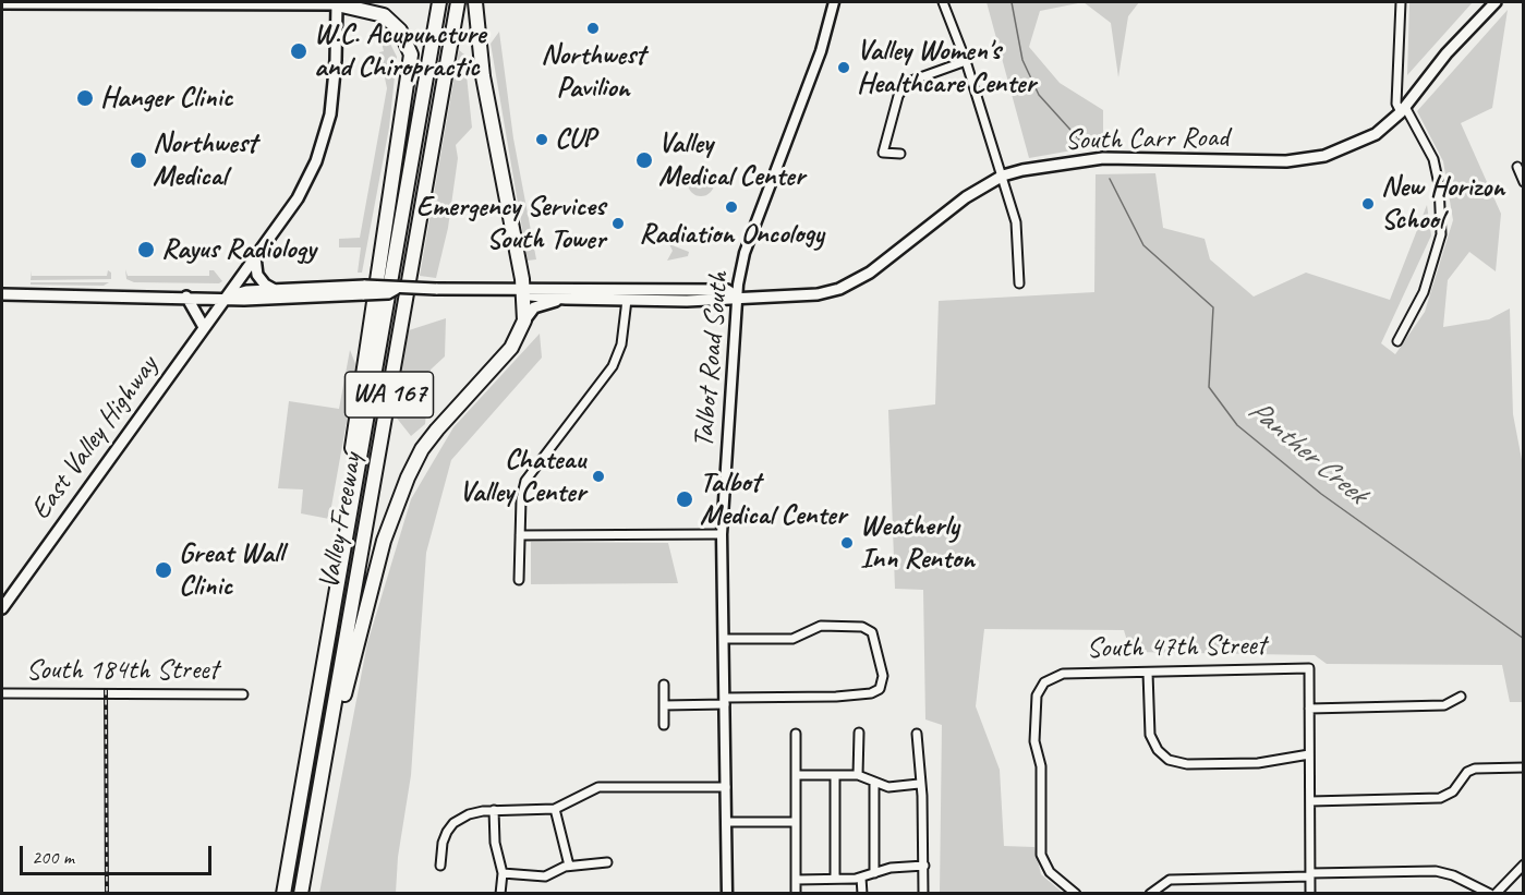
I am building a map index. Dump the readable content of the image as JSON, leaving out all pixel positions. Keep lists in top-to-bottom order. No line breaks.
{"streets":{"highway":["WA 167","Valley Freeway"],"main road":["South Carr Road","East Valley Highway"],"street":["Talbot Road South","South 47th Street","South 184th Street"]},"crossings":[["South Carr Road","Talbot Road South"]],"water":["Panther Creek"],"places":["Northwest Pavilion","W.C. Acupuncture and Chiropractic","Valley Women's Healthcare Center","Hanger Clinic","CUP","Northwest Medical","Valley Medical Center","New Horizon School","Radiation Oncology","Emergency Services South Tower","Rayus Radiology","Chateau Valley Center","Talbot Medical Center","Weatherly Inn Renton","Great Wall Clinic"],"scale_bar":"200 m"}
